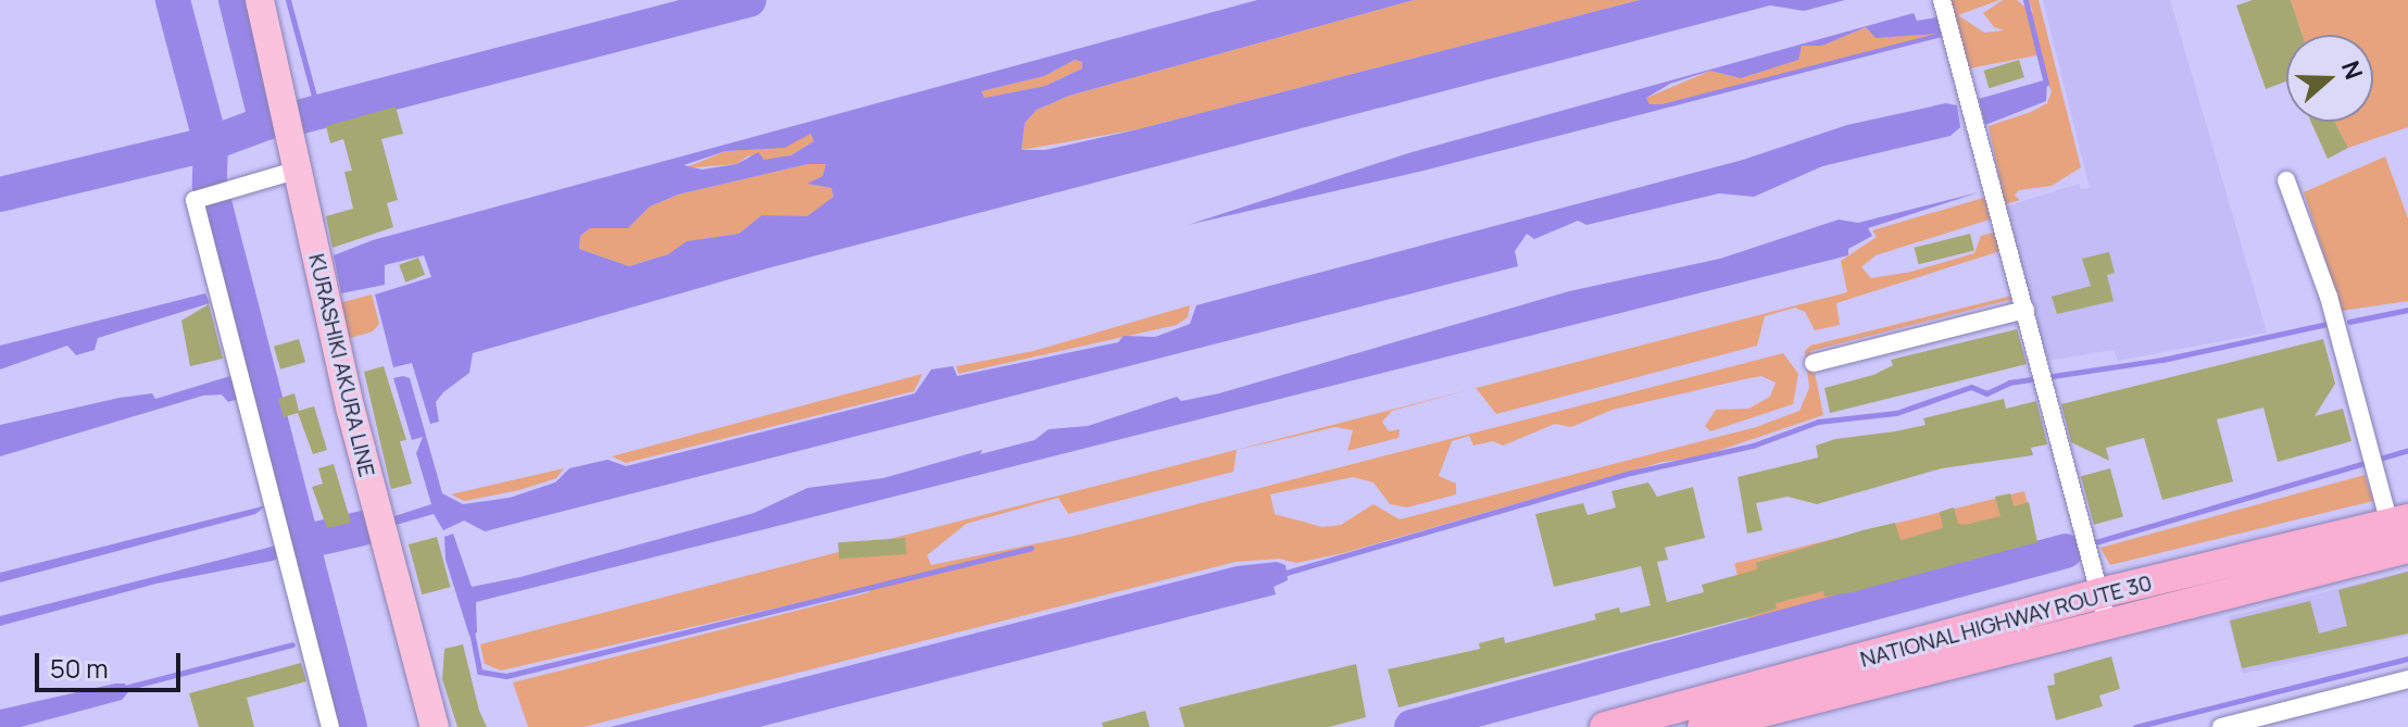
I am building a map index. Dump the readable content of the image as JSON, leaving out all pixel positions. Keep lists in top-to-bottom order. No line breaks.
{"streets":{"highway":["NATIONAL HIGHWAY ROUTE 30"],"main road":["KURASHIKI AKURA LINE"]},"scale_bar":"50 m","north":"right"}
